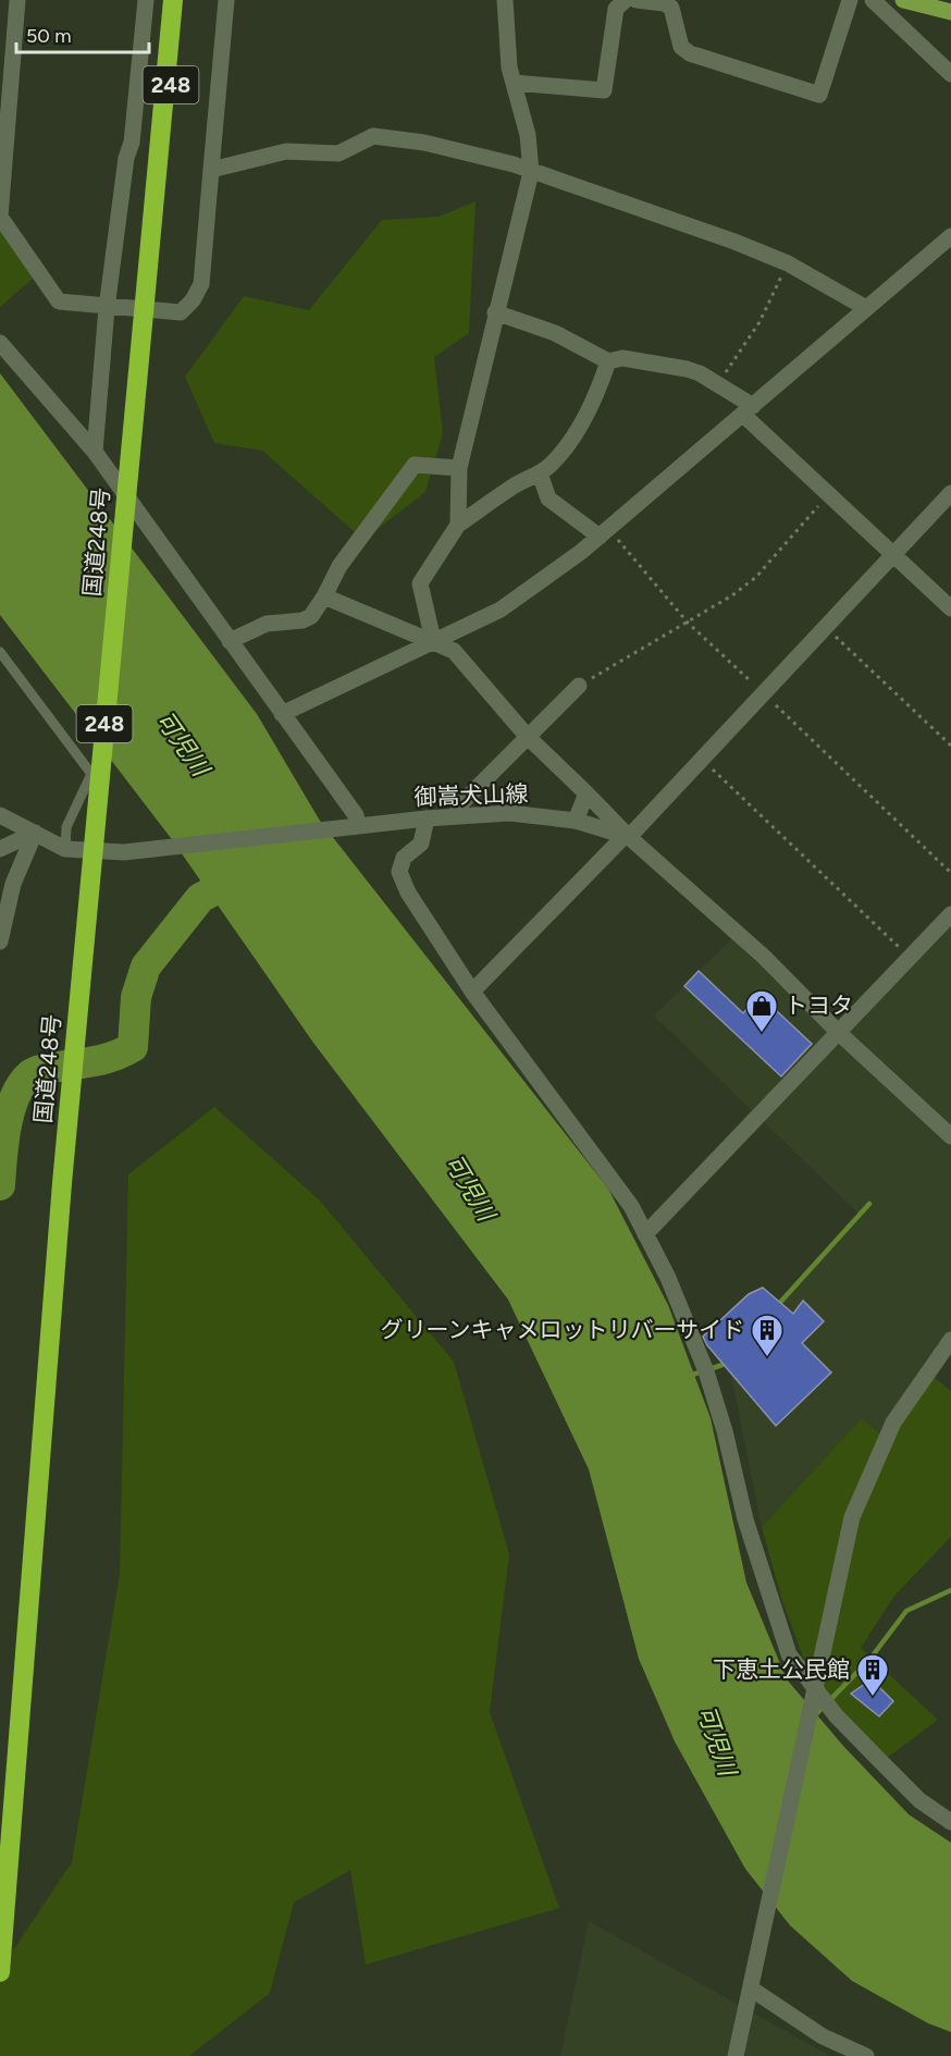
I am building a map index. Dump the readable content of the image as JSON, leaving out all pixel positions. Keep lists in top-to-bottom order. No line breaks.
{"streets":{"highway":["248","国道248号"],"street":["御嵩犬山線"]},"water":["可児川"],"places":{"shop":["トヨタ"],"building":["グリーンキャメロットリバーサイド","下恵土公民館"]},"scale_bar":"50 m"}
